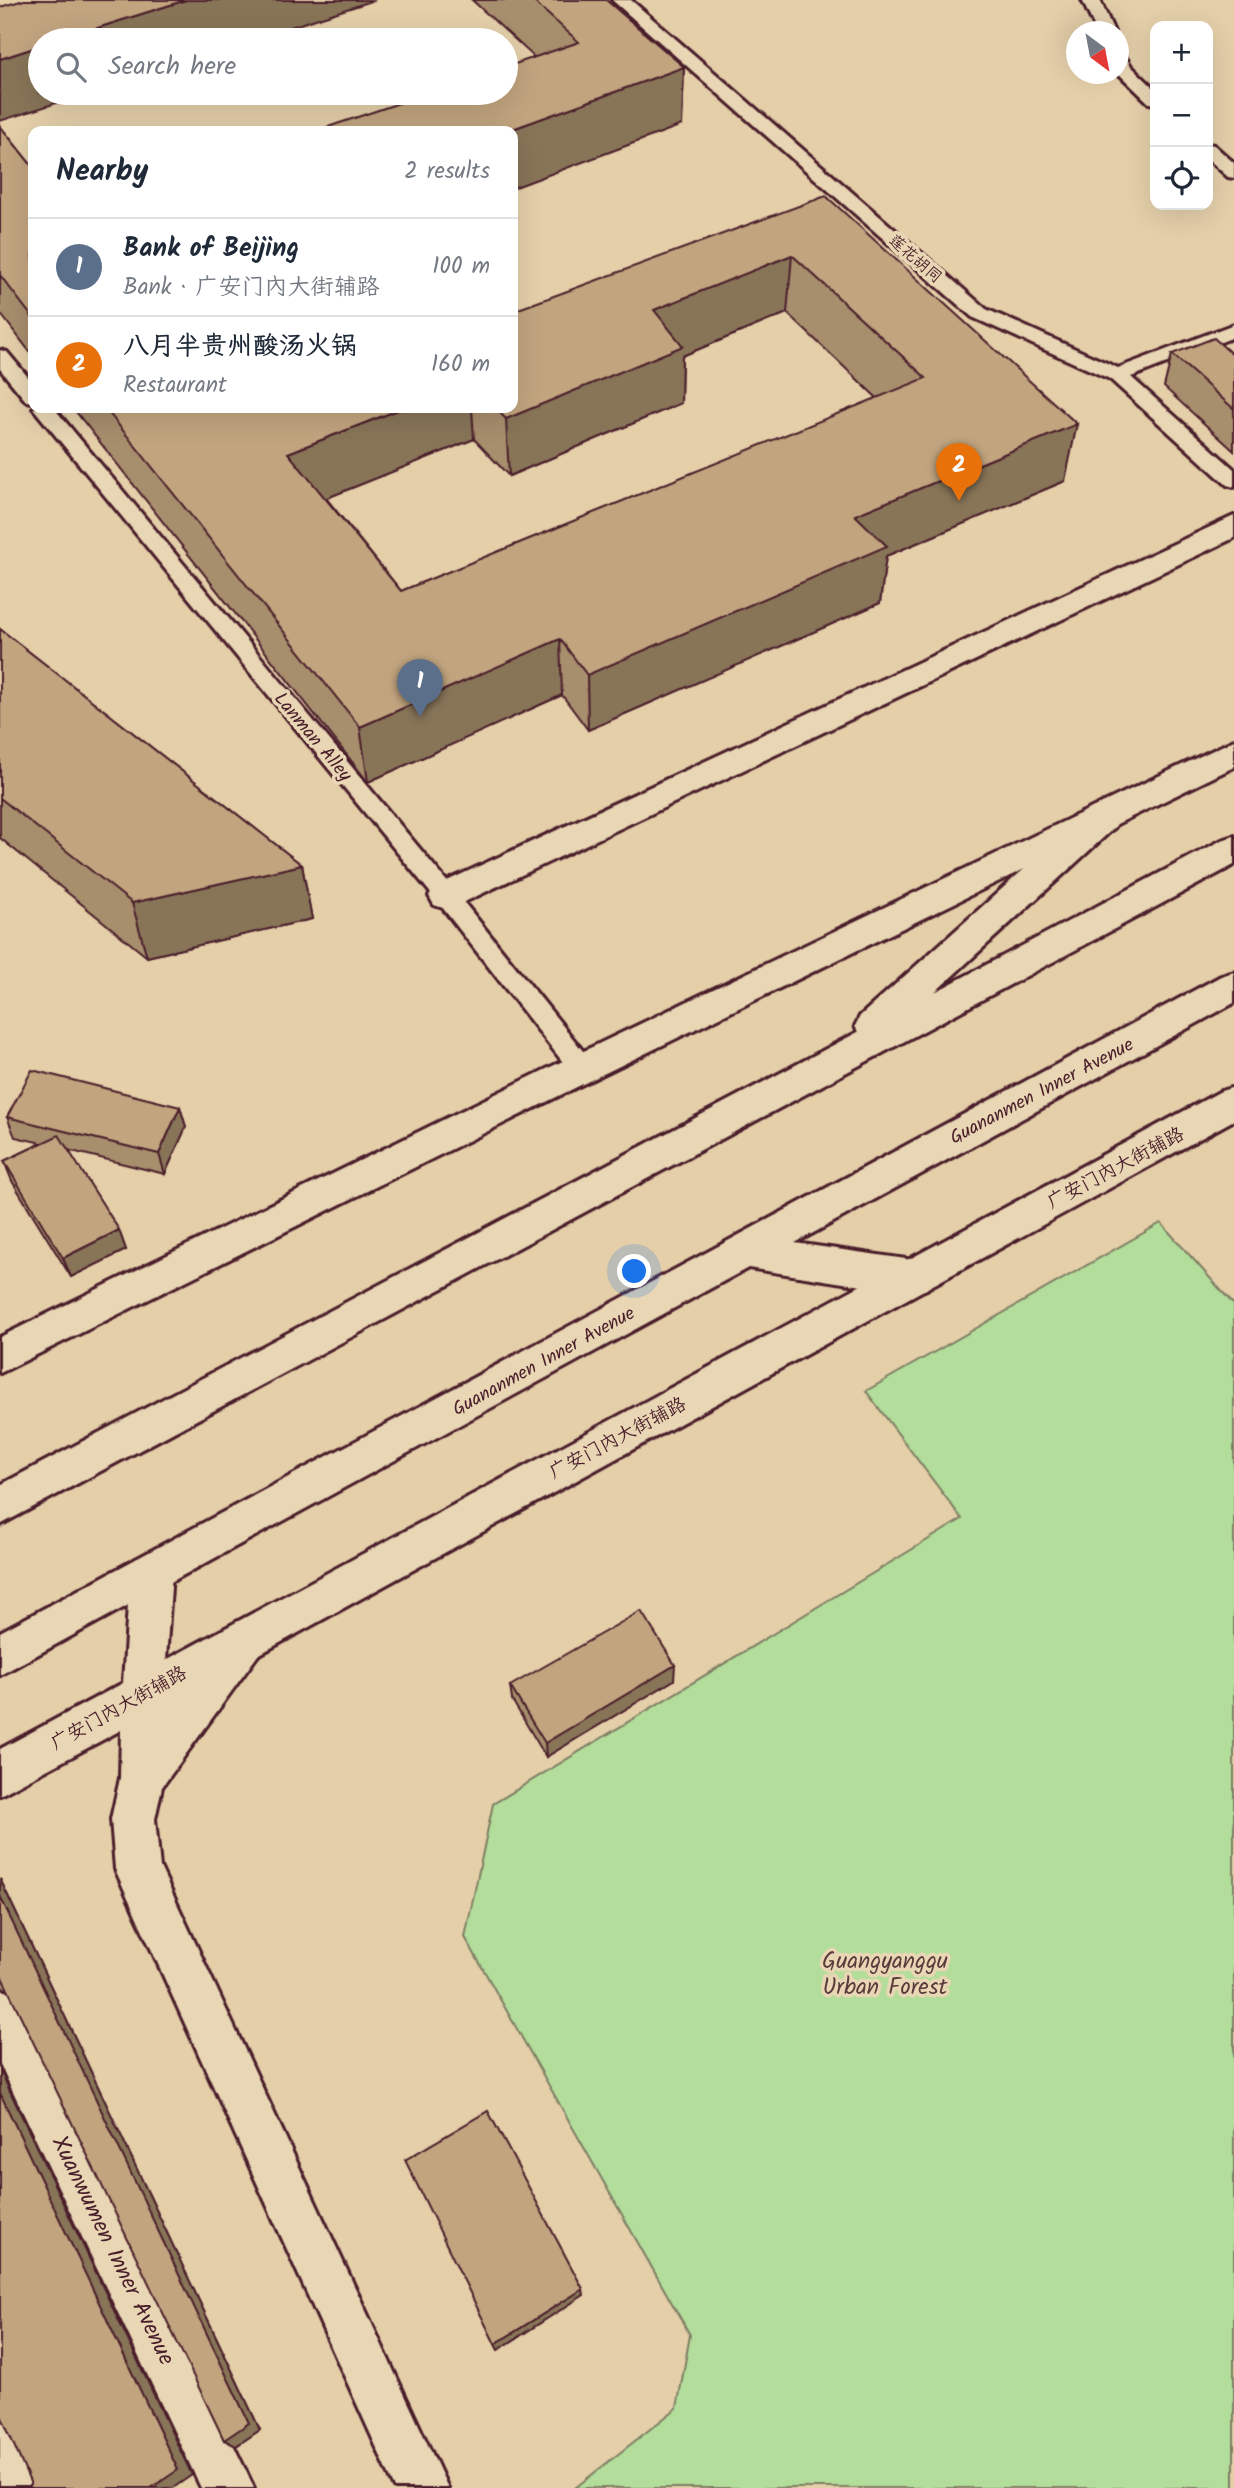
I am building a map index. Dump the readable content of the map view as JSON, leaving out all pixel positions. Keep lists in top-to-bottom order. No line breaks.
{"streets":{"street":["Guananmen Inner Avenue","广安门内大街辅路","Xuanwumen Inner Avenue"],"lane":["莲花胡同","Lanman Alley"]},"parks":["Guangyanggu Urban Forest"],"north":"bottom right","page":{"map_buttons":["+","−"],"search":"Search here","heading":["Nearby","2 results"],"list":[{"mark":"1","name":"Bank of Beijing","note":"Bank · 广安门内大街辅路","value":"100 m"},{"mark":"2","name":"八月半贵州酸汤火锅","note":"Restaurant","value":"160 m"}],"pins":["2","1"]}}
